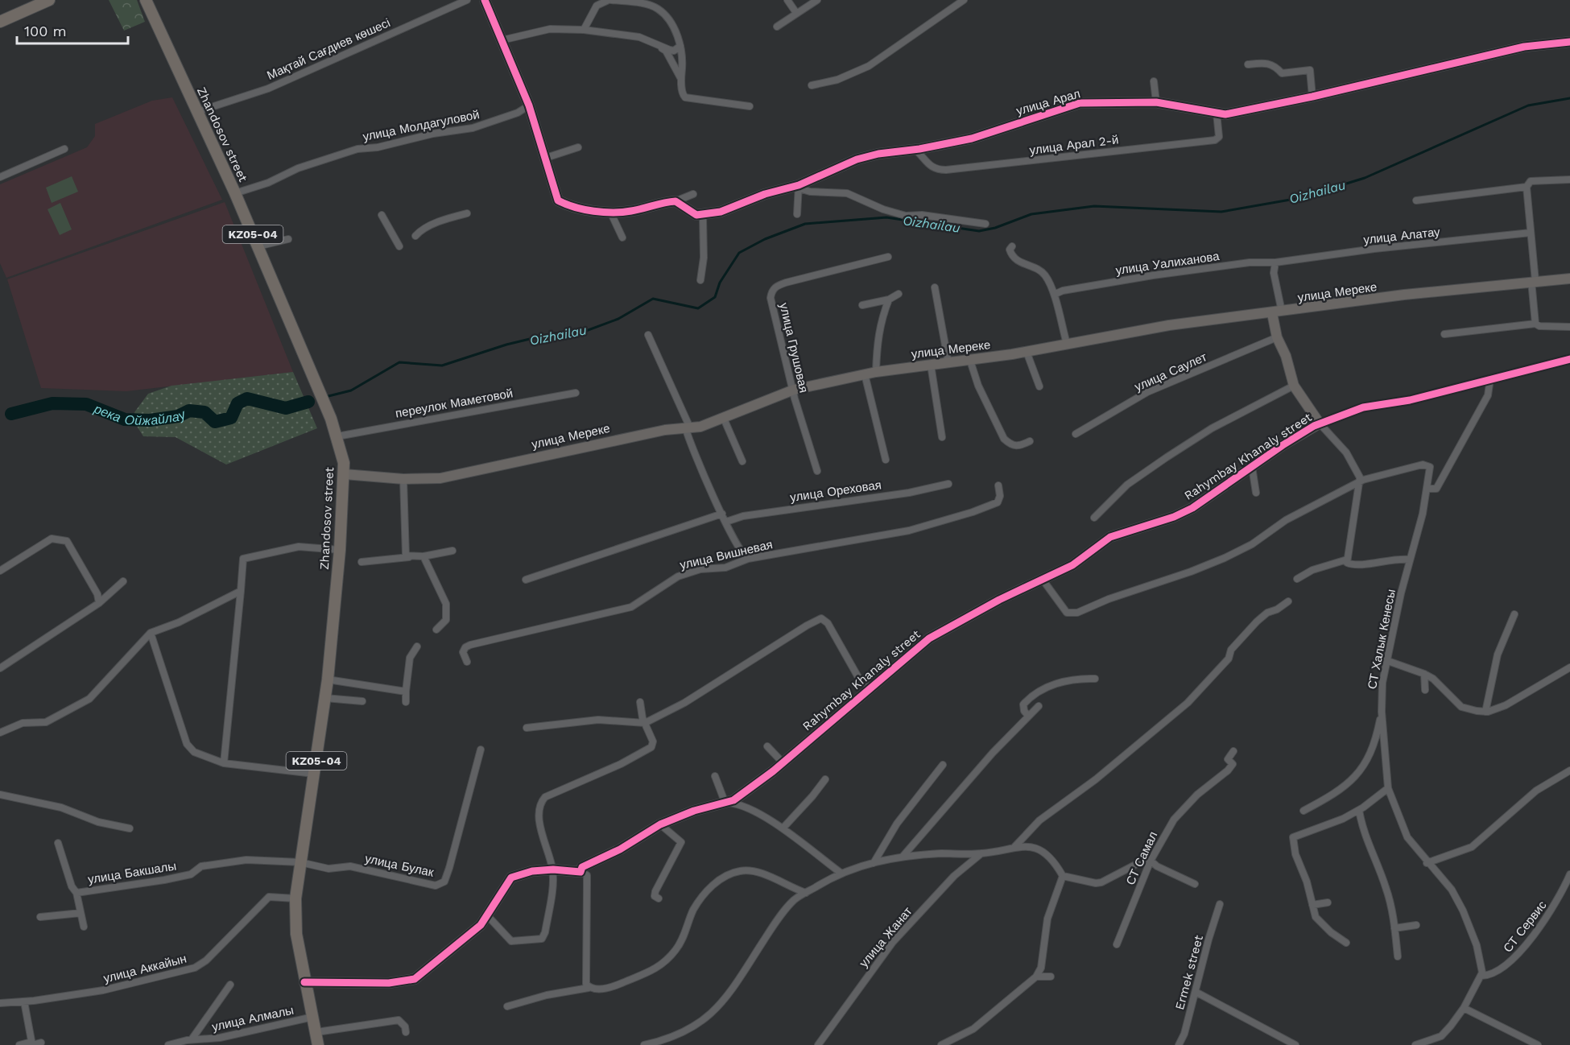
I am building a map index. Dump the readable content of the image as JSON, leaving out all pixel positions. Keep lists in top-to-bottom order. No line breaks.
{"streets":{"main road":["Zhandosov street","KZ05-04"],"street":["Мақтай Сағдиев көшесі","улица Арал","улица Молдагуловой","улица Арал 2-й","улица Алатау","улица Уалиханова","улица Мереке","улица Грушовая","улица Саулет","переулок Маметовой","Rahymbay Khanaly street","улица Ореховая","улица Вишневая","СТ Халык Кенесы","СТ Самал","улица Булак","улица Бакшалы","СТ Сервис","улица Жанат","улица Аккайын","Ermek street","улица Алмалы"]},"crossings":[["Мақтай Сағдиев көшесі","Zhandosov street"],["улица Арал","улица Арал 2-й"],["улица Молдагуловой","Zhandosov street"],["Zhandosov street","улица Мереке"],["Zhandosov street","переулок Маметовой"],["Zhandosov street","улица Булак"],["Zhandosov street","улица Бакшалы"],["Zhandosov street","улица Аккайын"],["Zhandosov street","улица Алмалы"],["улица Алатау","улица Уалиханова"],["улица Мереке","улица Грушовая"],["СТ Халык Кенесы","СТ Сервис"],["улица Булак","улица Бакшалы"]],"water":["Oizhailau","река Ойжайлау"],"scale_bar":"100 m"}
